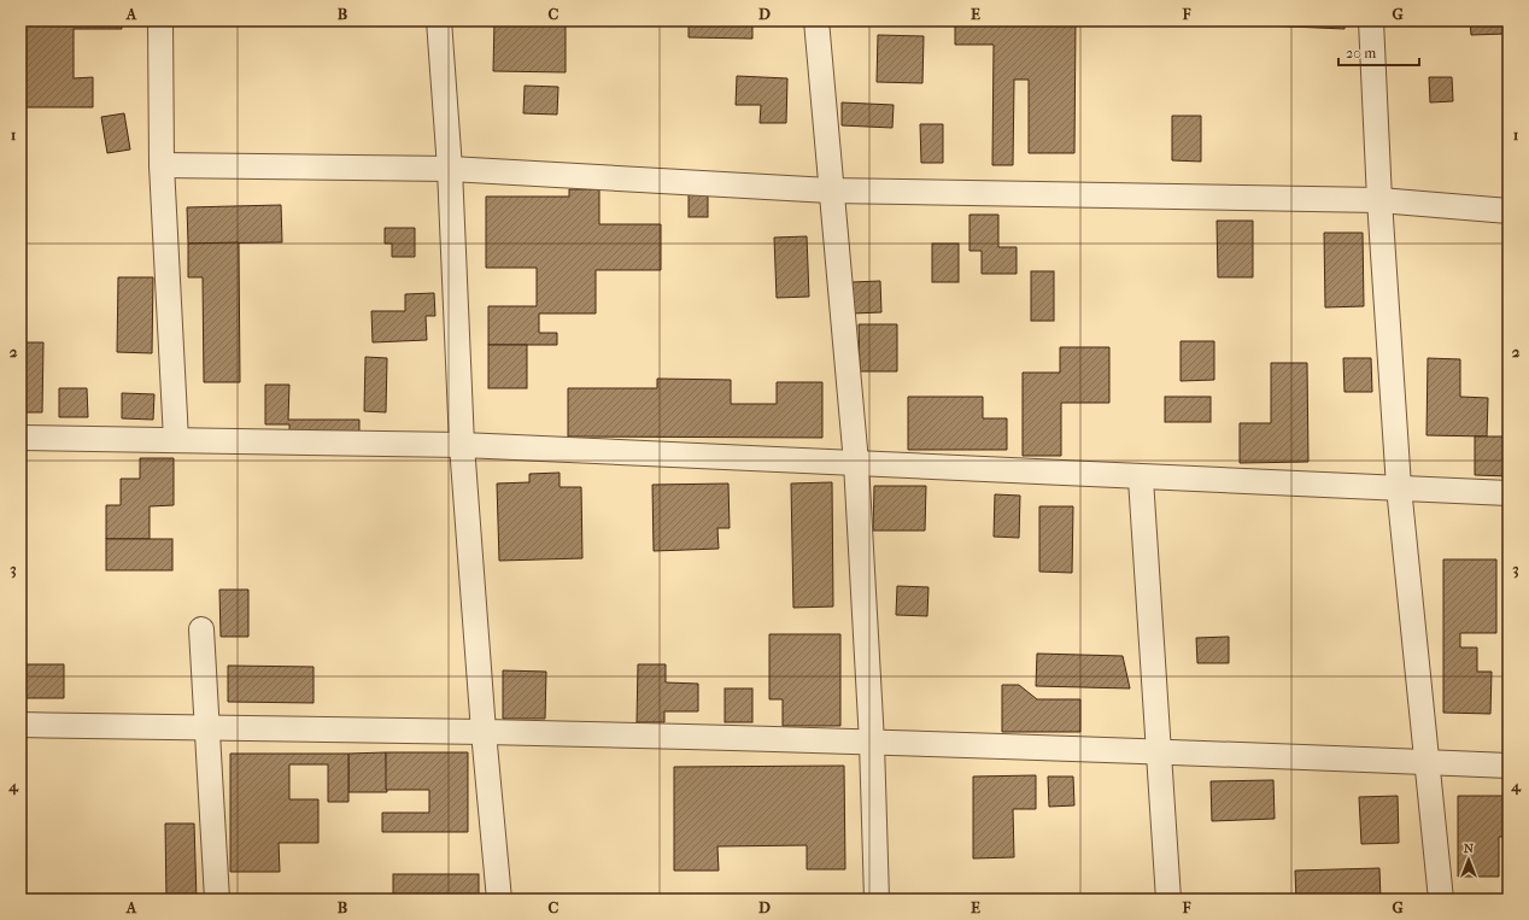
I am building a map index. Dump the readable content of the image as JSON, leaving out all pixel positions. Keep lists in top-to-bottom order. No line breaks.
{"scale_bar":"20 m","north":"top","grid":{"columns":["A","B","C","D","E","F","G"],"rows":["1","2","3","4"]}}
